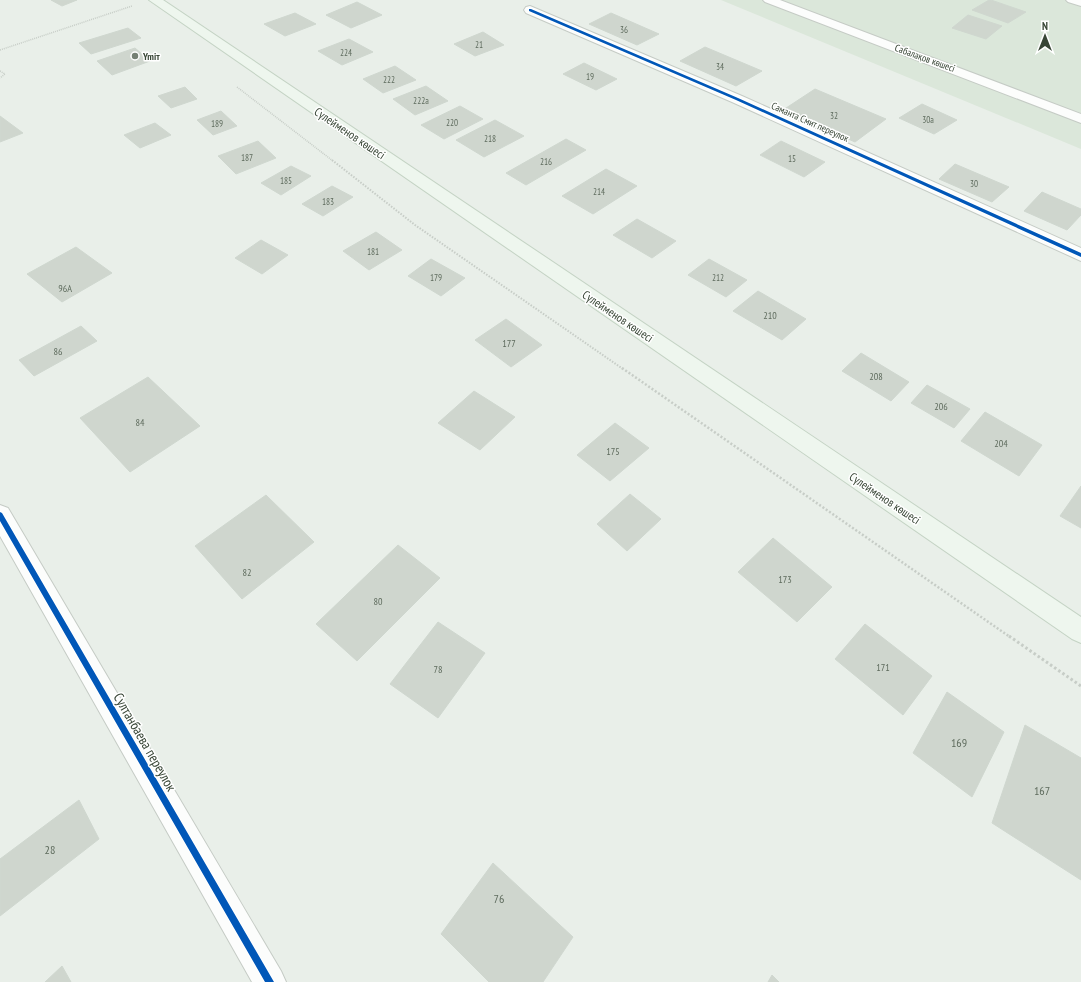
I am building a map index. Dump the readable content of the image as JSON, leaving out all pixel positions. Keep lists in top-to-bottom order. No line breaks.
{"streets":{"main road":["Сүлейменов көшесі"],"street":["Сабалақов көшесі","Саманта Смит переулок","Султанбаева переулок"]},"places":["Ymiт"],"house_numbers":["36","21","224","34","19","222","222а","32","30а","220","189","218","187","15","216","185","30","214","183","181","179","212","96А","210","177","86","208","206","84","204","175","82","173","80","171","78","169","167","28","76"],"north":"top"}
